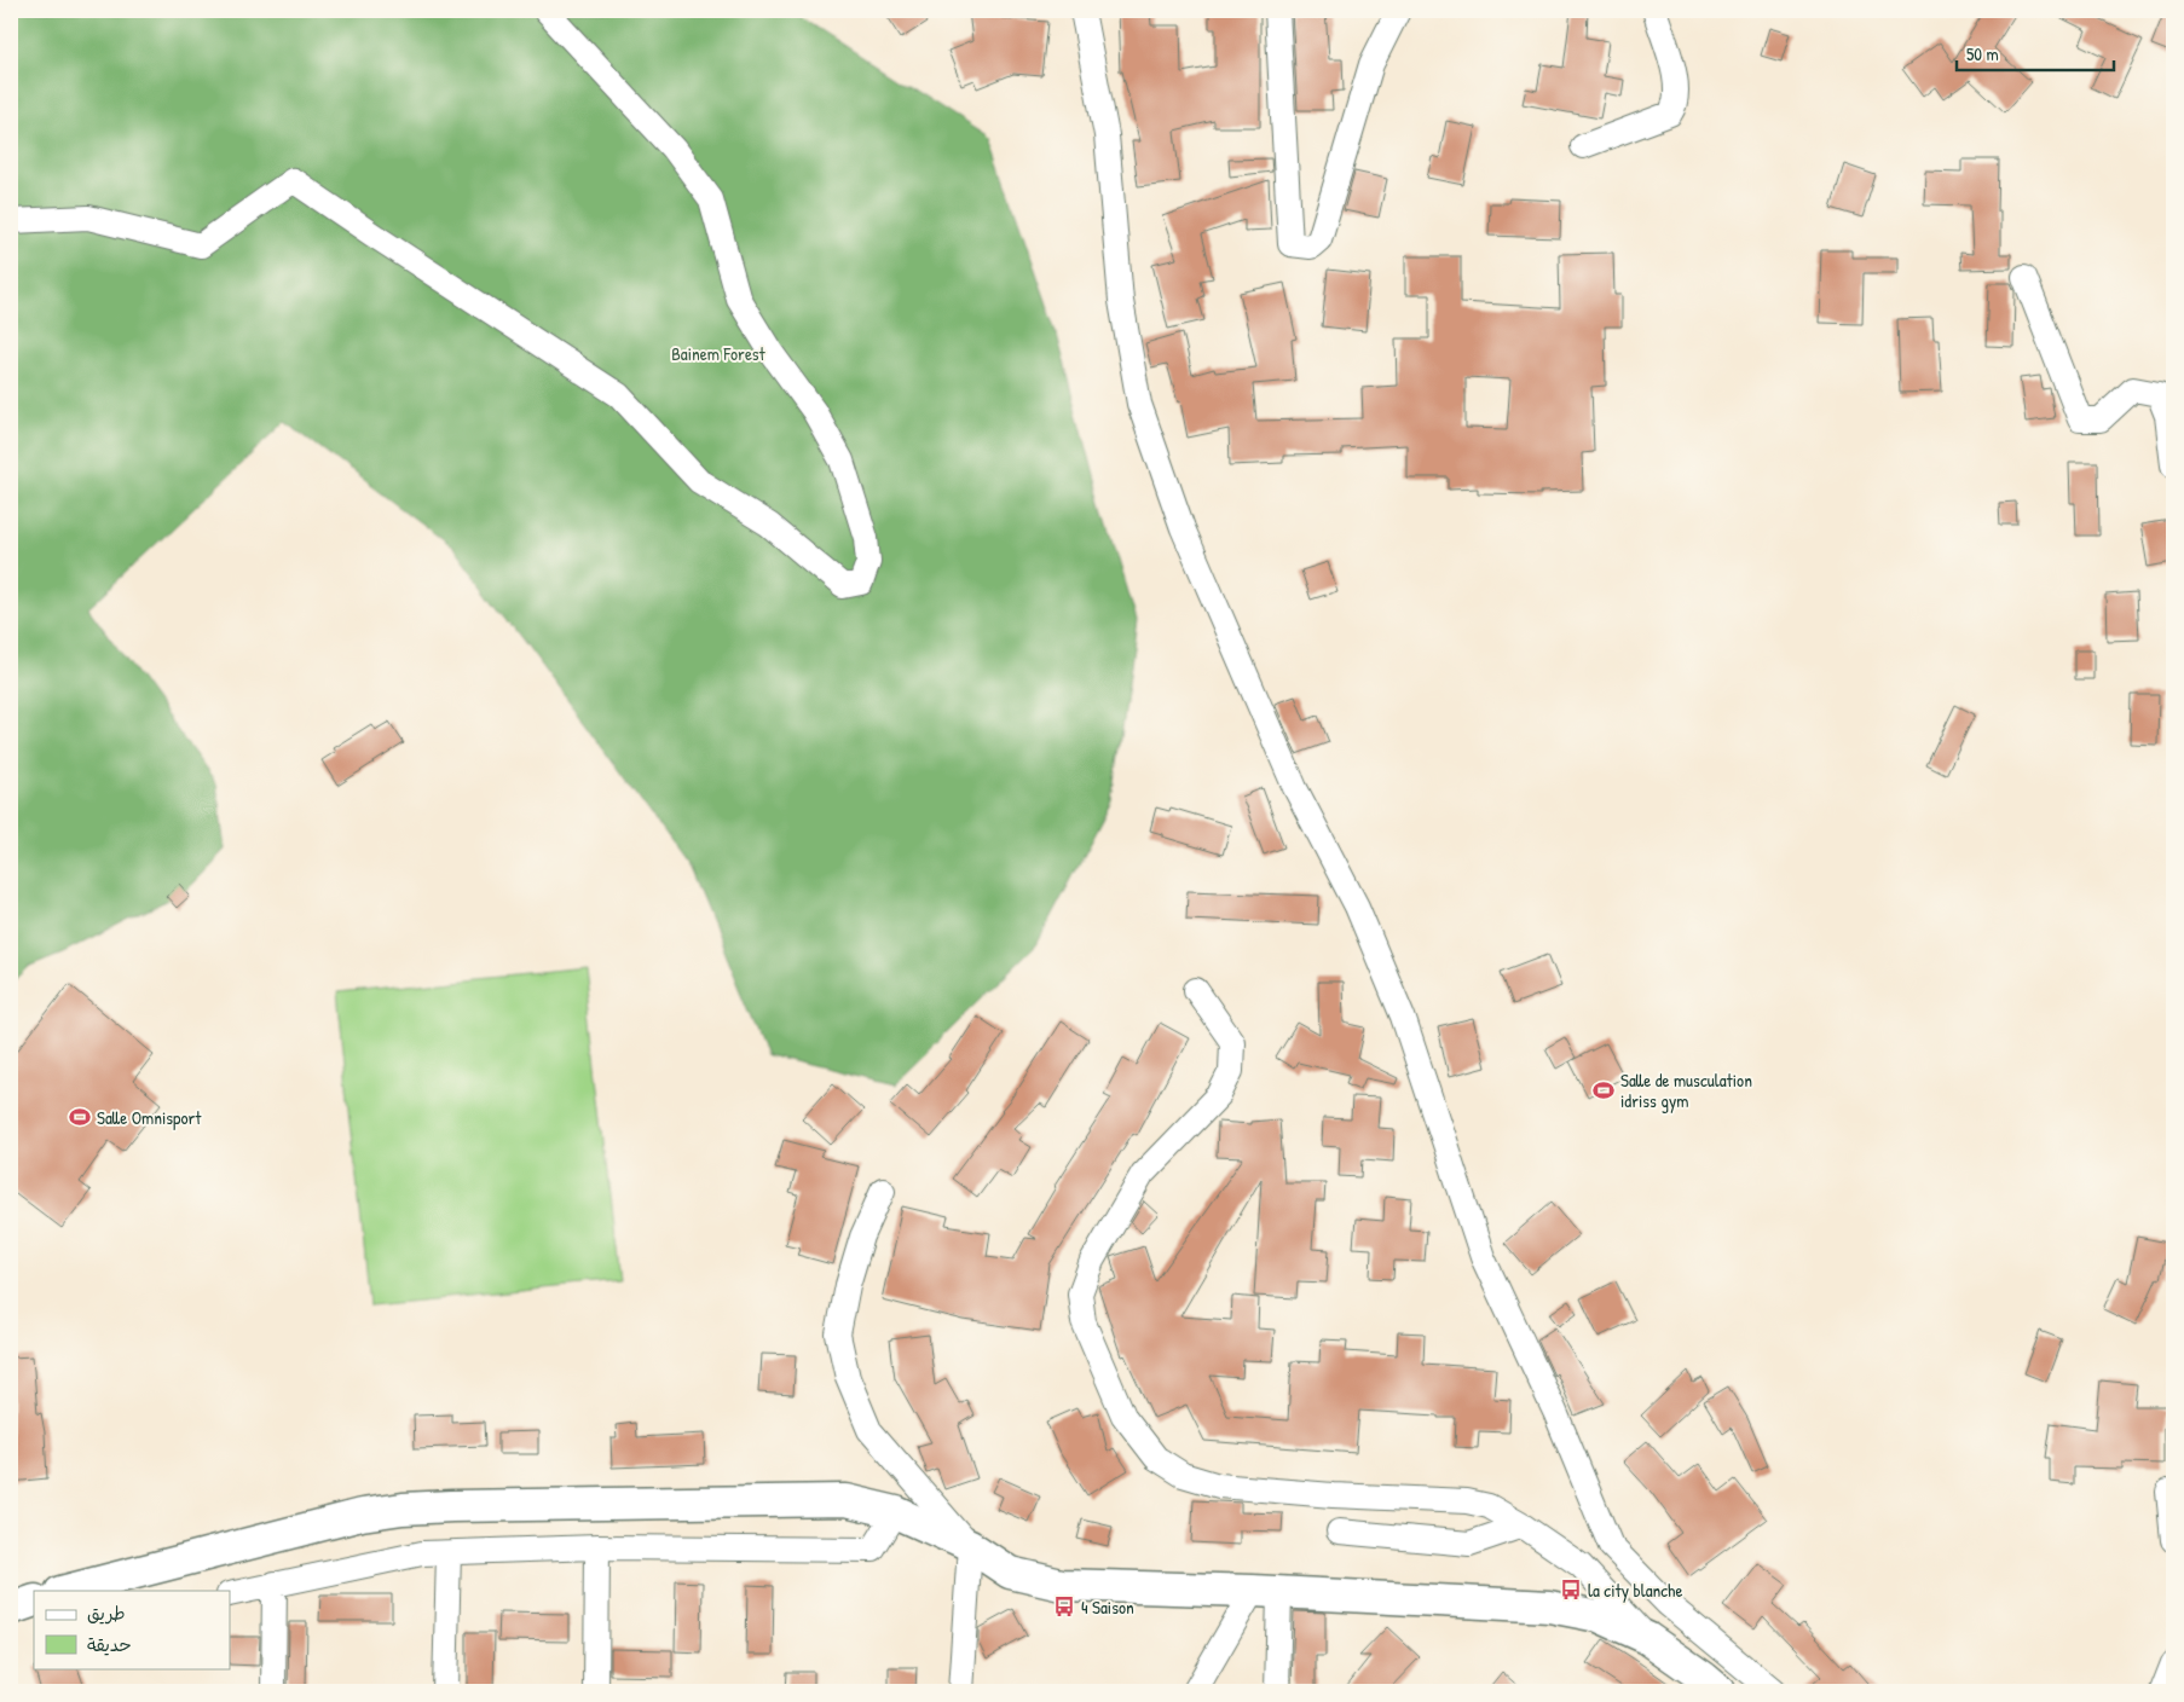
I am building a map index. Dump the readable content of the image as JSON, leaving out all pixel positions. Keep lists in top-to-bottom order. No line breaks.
{"parks":["Bainem Forest"],"places":{"sports":["Salle de musculation idriss gym","Salle Omnisport"],"bus stop":["la city blanche","4 Saison"]},"legend":["طريق","حديقة"],"scale_bar":"50 m"}
